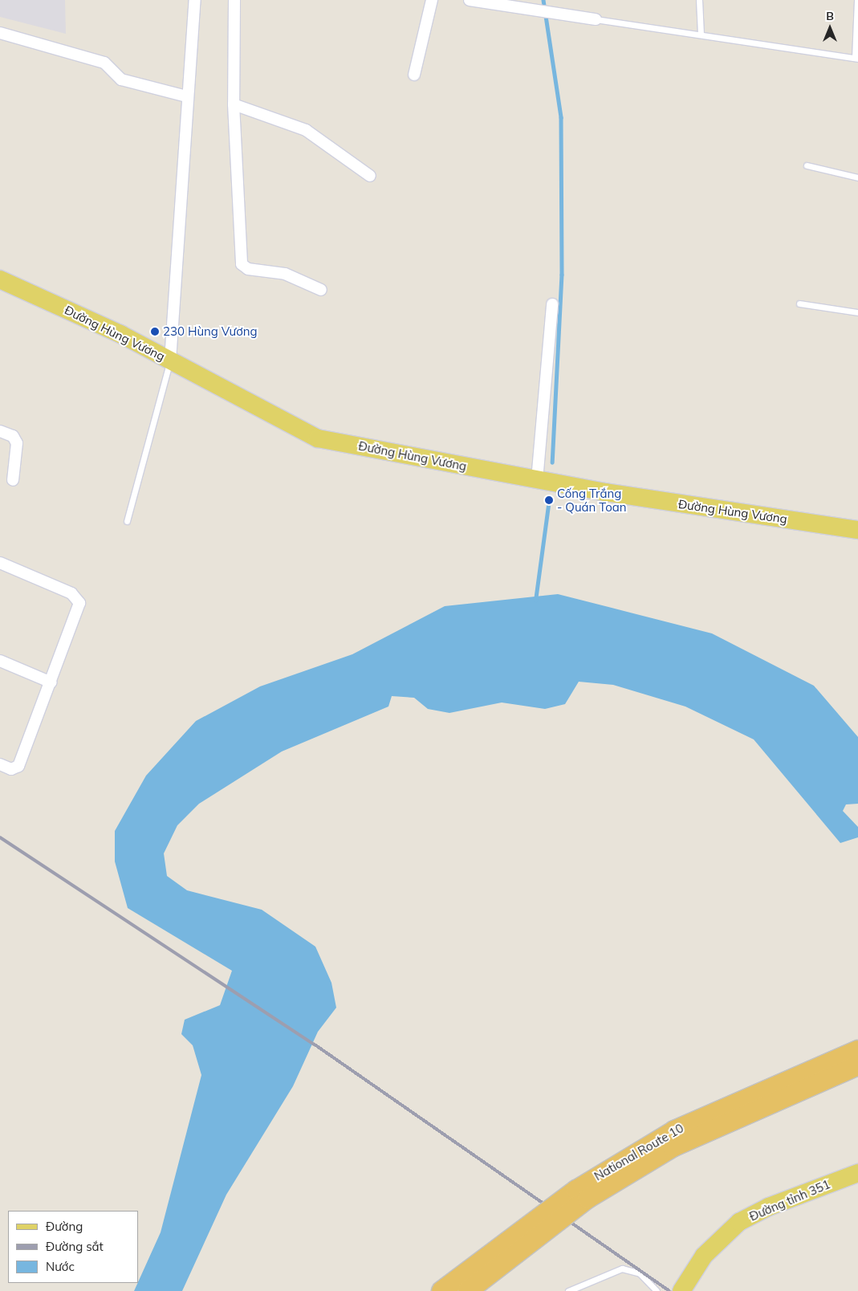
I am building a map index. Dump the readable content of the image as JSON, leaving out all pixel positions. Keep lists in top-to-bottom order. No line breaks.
{"streets":{"highway":["National Route 10"],"main road":["Đường Hùng Vương","Đường tỉnh 351"]},"places":["230 Hùng Vương","Cống Trắng - Quán Toan"],"legend":["Đường","Đường sắt","Nước"],"north":"top"}
